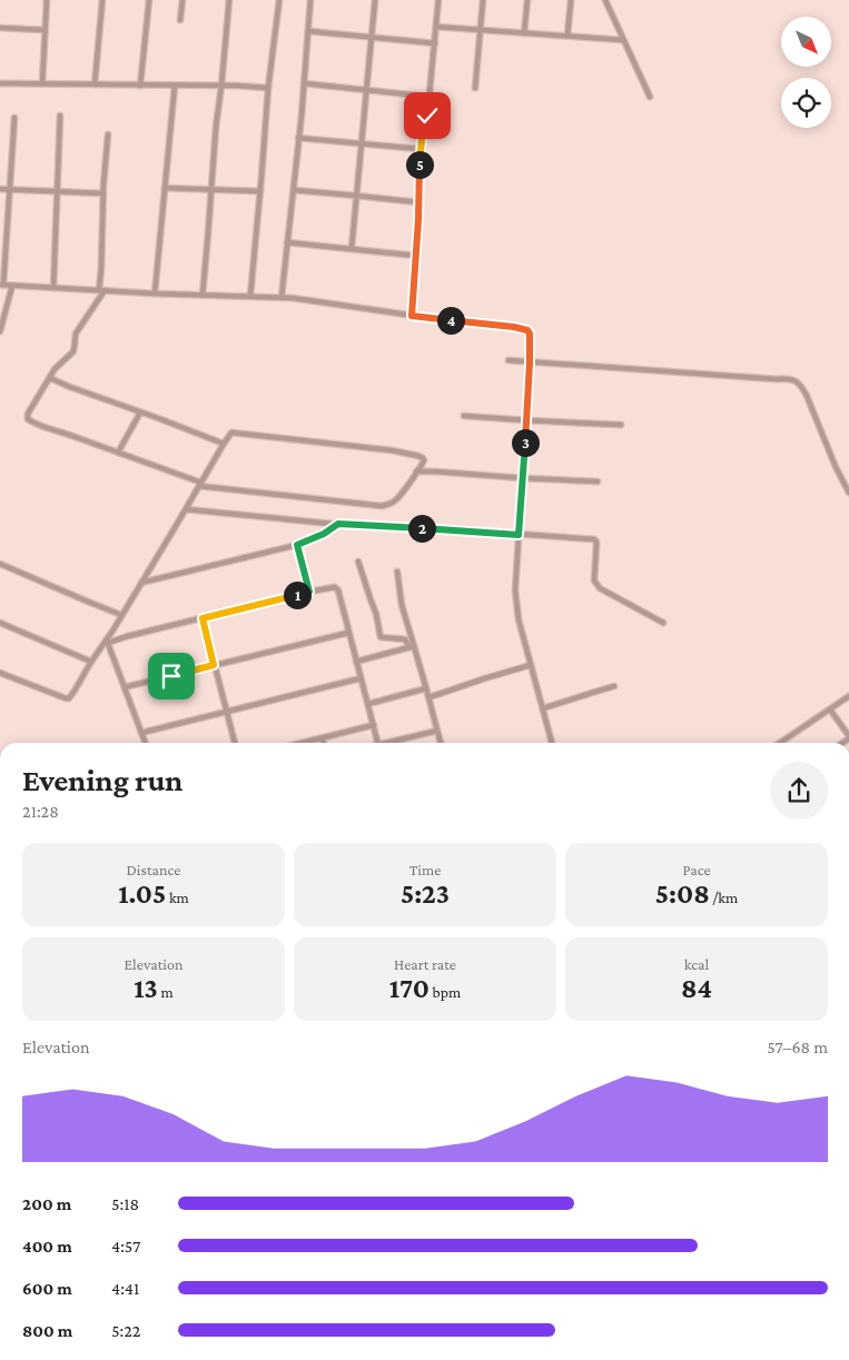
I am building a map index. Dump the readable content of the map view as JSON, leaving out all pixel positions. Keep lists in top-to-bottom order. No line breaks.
{"north":"bottom right","page":{"pins":["5","4","3","2","1"],"heading":["Evening run","21:28"],"stats":[["Distance","1.05 km"],["Time","5:23"],["Pace","5:08 /km"],["Elevation","13 m"],["Heart rate","170 bpm"],["kcal","84"]],"chart":["Elevation","57–68 m"],"list":[{"name":"200 m","note":"5:18"},{"name":"400 m","note":"4:57"},{"name":"600 m","note":"4:41"},{"name":"800 m","note":"5:22"}]}}
